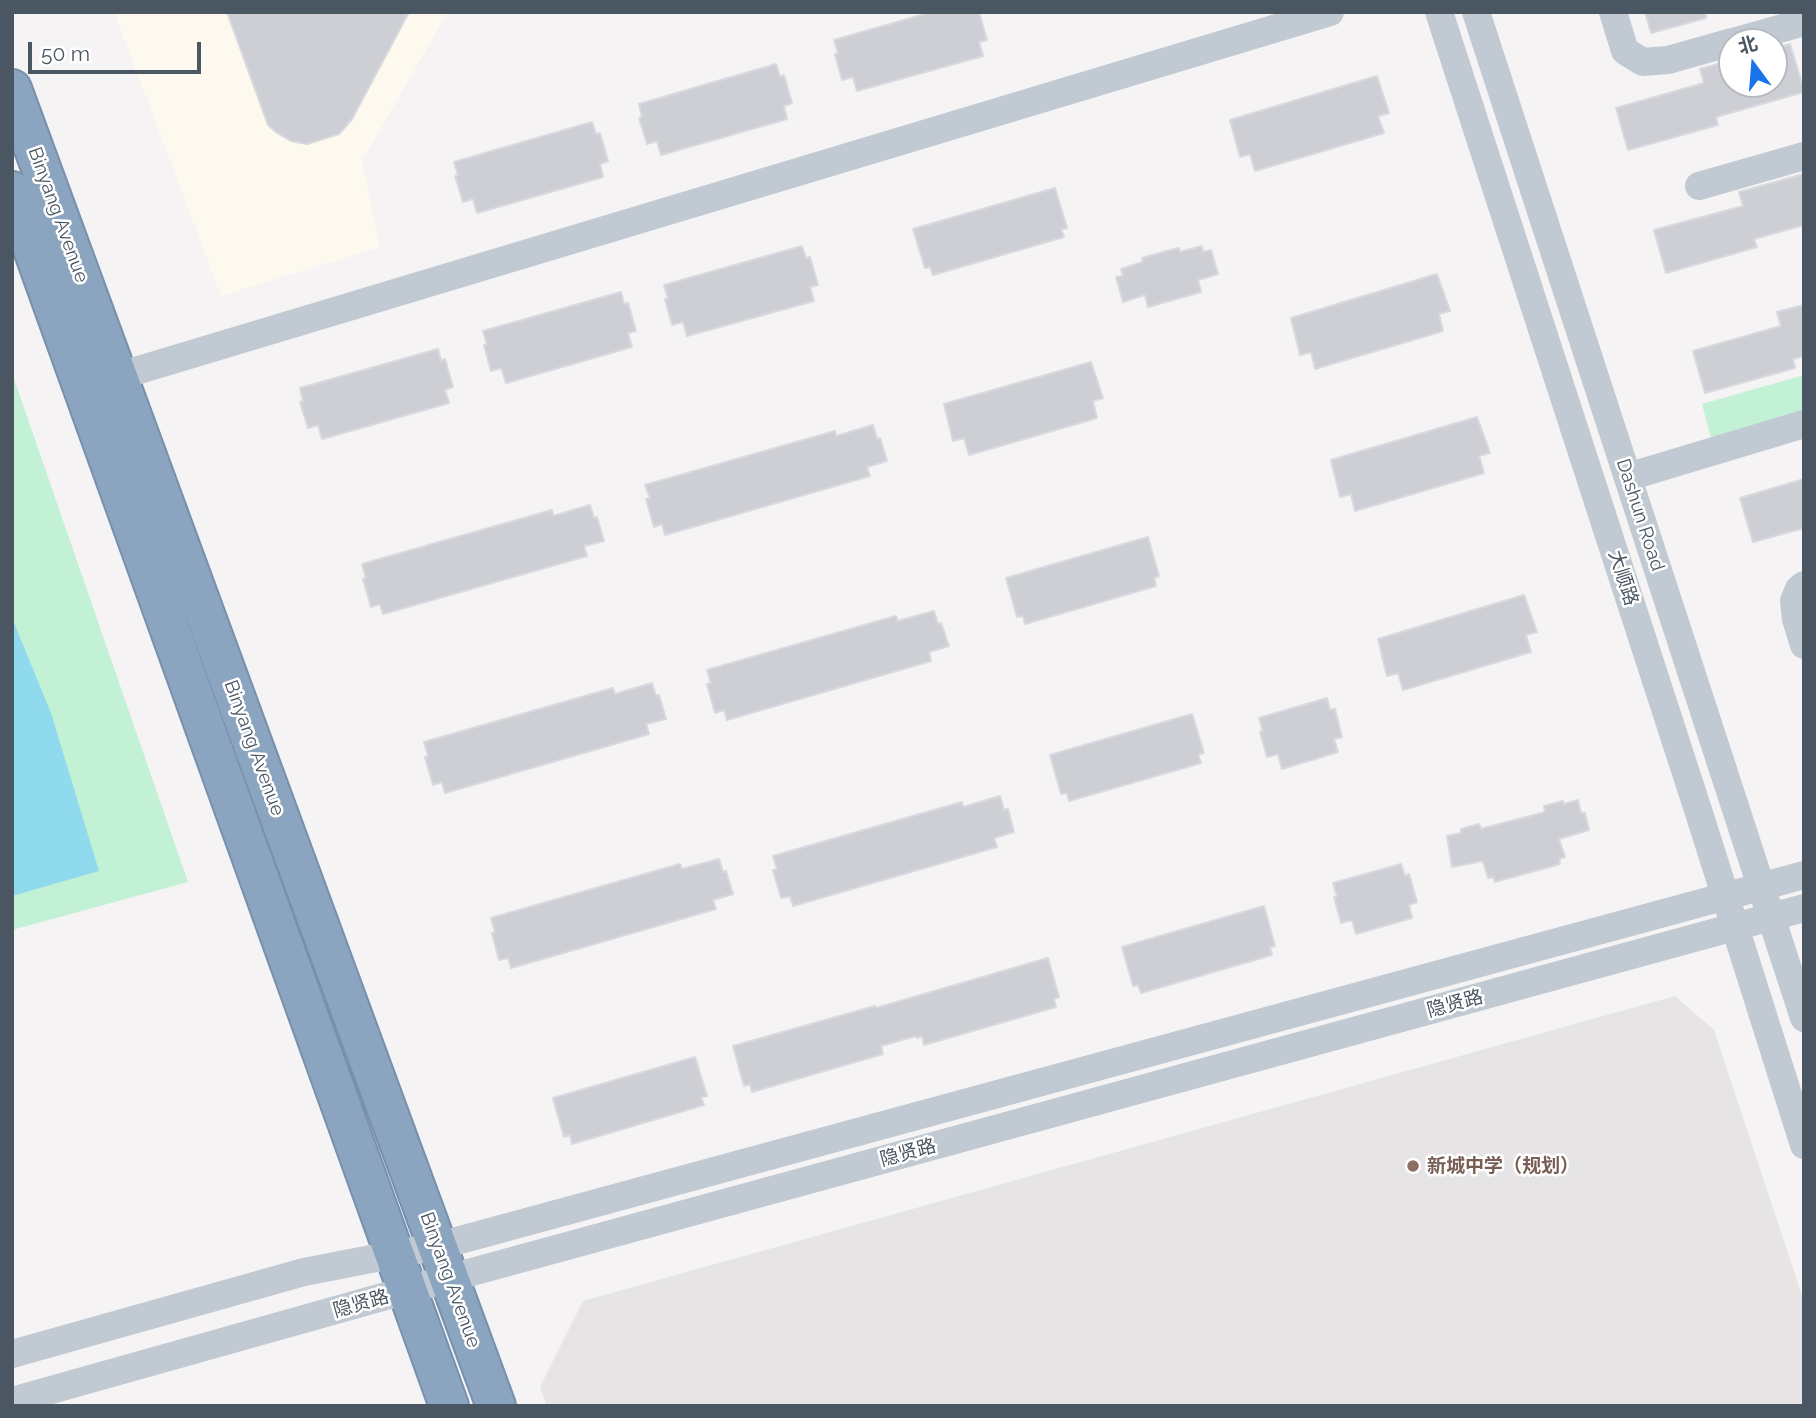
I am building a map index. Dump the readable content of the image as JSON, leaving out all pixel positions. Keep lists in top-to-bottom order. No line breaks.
{"streets":{"highway":["Binyang Avenue"],"street":["Dashun Road","大顺路","隐贤路"]},"crossings":[["Binyang Avenue","隐贤路"],["Dashun Road","隐贤路"],["大顺路","隐贤路"]],"places":["新城中学（规划）"],"scale_bar":"50 m","north":"top"}
